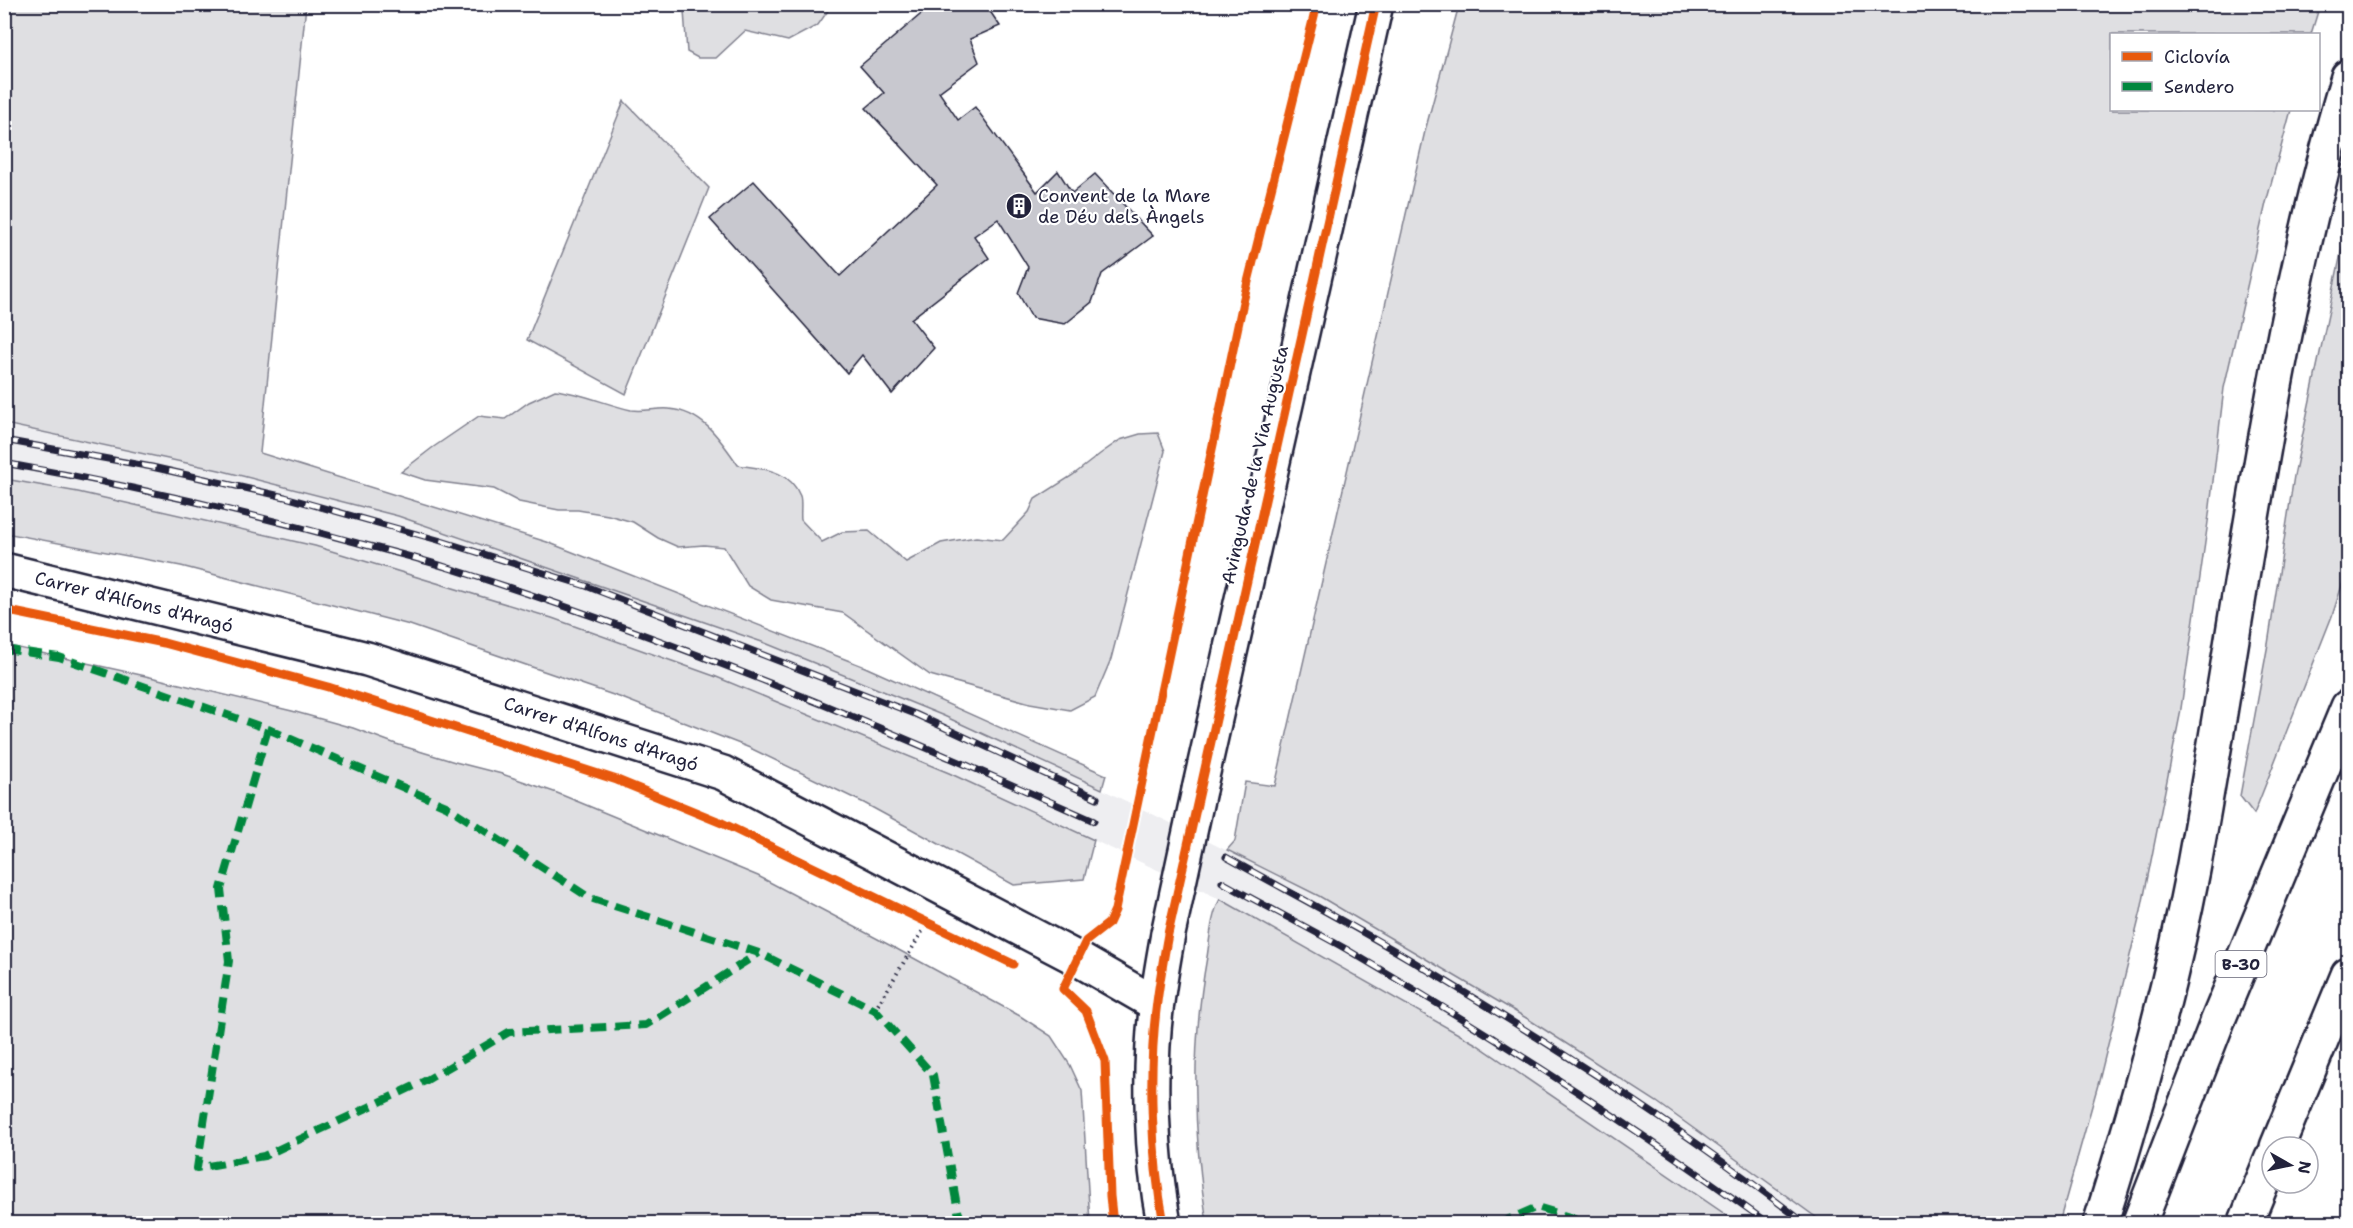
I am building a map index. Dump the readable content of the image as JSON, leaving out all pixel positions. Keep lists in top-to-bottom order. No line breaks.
{"streets":{"main road":["Avinguda de la Via Augusta","Carrer d'Alfons d'Aragó","B-30"]},"crossings":[["Avinguda de la Via Augusta","Carrer d'Alfons d'Aragó"]],"places":{"building":["Convent de la Mare de Déu dels Àngels"]},"legend":["Ciclovía","Sendero"],"north":"right"}
